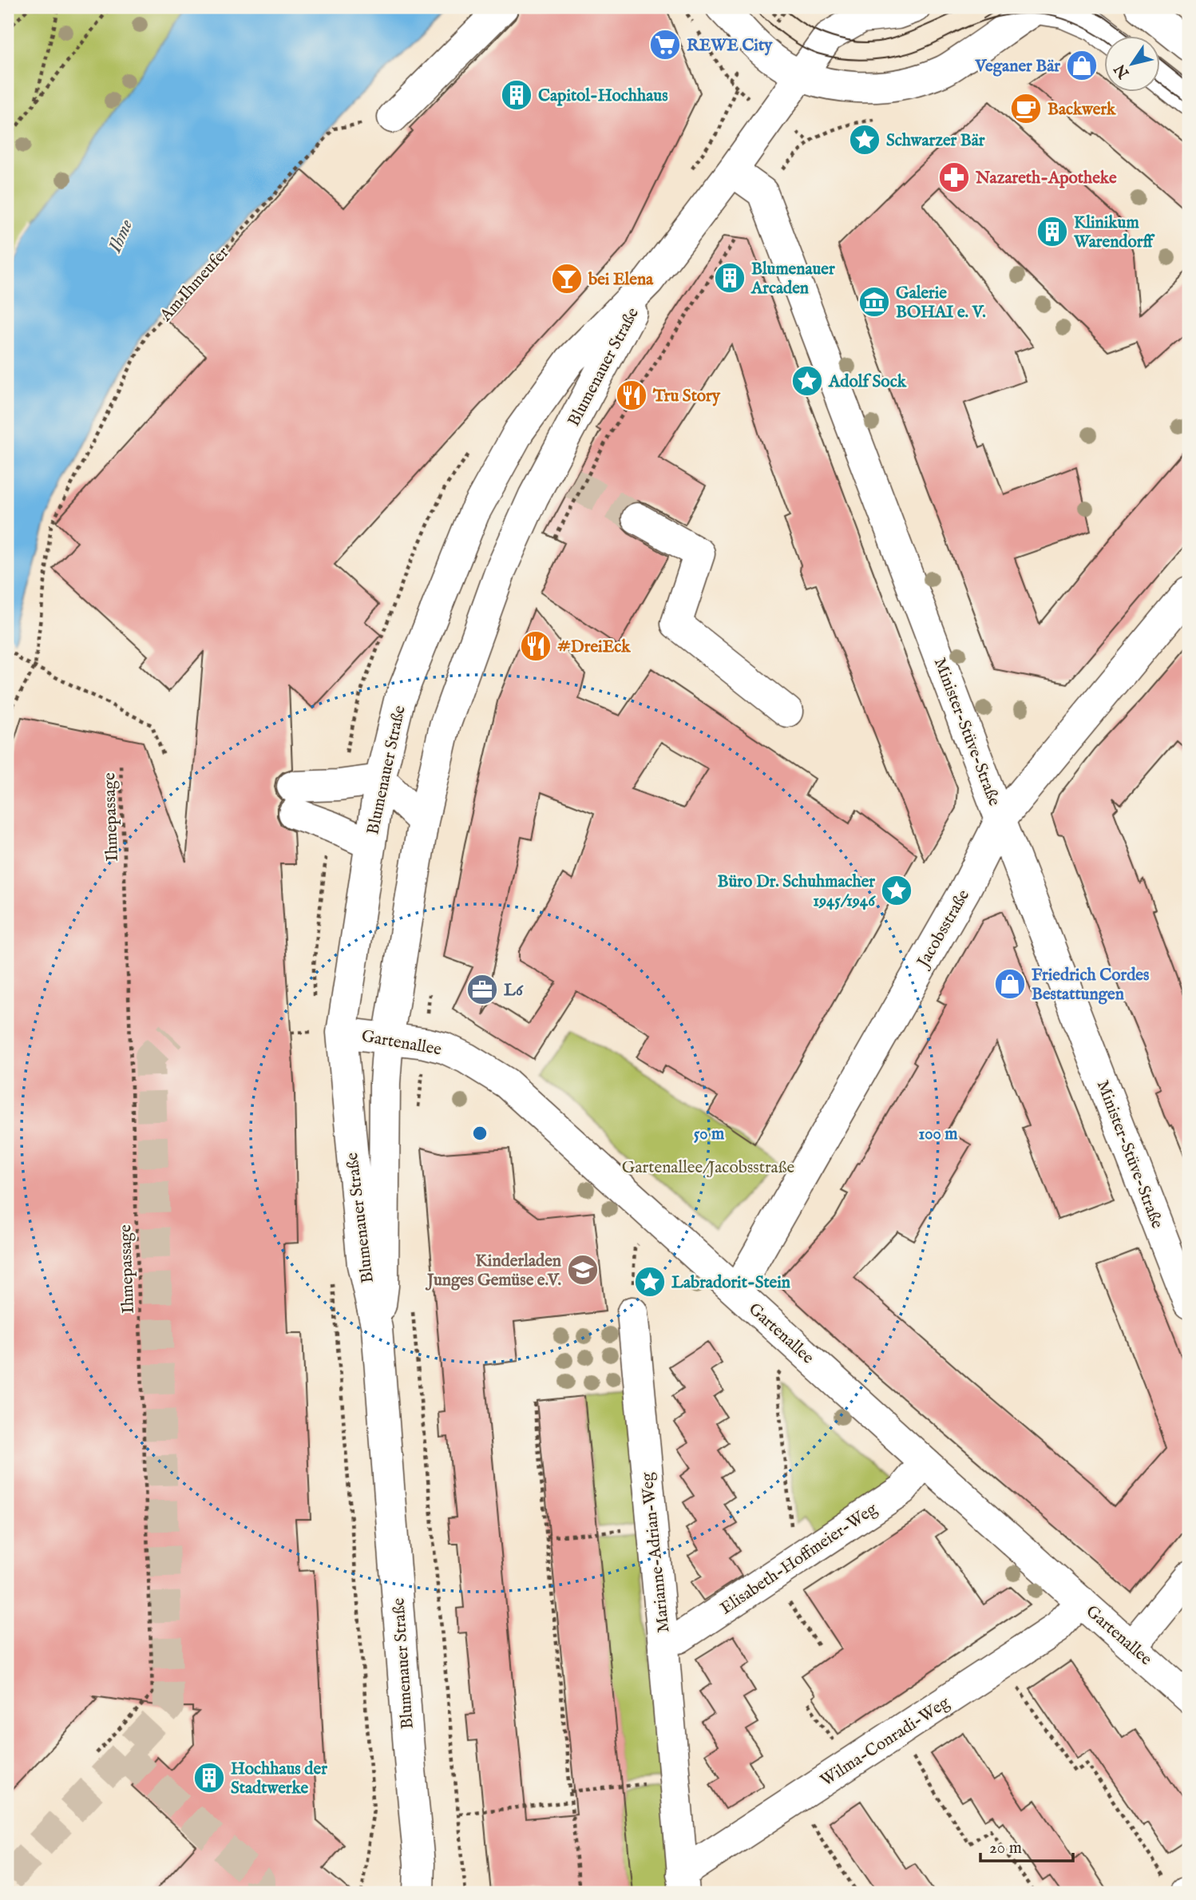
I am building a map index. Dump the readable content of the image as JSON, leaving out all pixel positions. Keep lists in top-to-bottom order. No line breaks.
{"streets":{"street":["Blumenauer Straße","Minister-Stüve-Straße","Jacobsstraße","Gartenallee","Marianne-Adrian-Weg","Elisabeth-Hoffmeier-Weg","Wilma-Conradi-Weg"],"path":["Am Ihmeufer","Ihmepassage"]},"crossings":[["Blumenauer Straße","Gartenallee"],["Minister-Stüve-Straße","Jacobsstraße"],["Jacobsstraße","Gartenallee"],["Gartenallee","Elisabeth-Hoffmeier-Weg"],["Gartenallee","Wilma-Conradi-Weg"],["Marianne-Adrian-Weg","Elisabeth-Hoffmeier-Weg"],["Marianne-Adrian-Weg","Wilma-Conradi-Weg"]],"water":["Ihme"],"parks":["Gartenallee/Jacobsstraße"],"places":{"supermarket":["REWE City"],"shop":["Veganer Bär","Friedrich Cordes Bestattungen"],"building":["Capitol-Hochhaus","Klinikum Warendorff","Blumenauer Arcaden","Hochhaus der Stadtwerke"],"cafe":["Backwerk"],"place":["Schwarzer Bär","Adolf Sock","Büro Dr. Schuhmacher 1945/1946","Labradorit-Stein"],"pharmacy":["Nazareth-Apotheke"],"bar":["bei Elena"],"museum":["Galerie BOHAI e. V."],"restaurant":["Tru Story","#DreiEck"],"office":["L6"],"school or university":["Kinderladen Junges Gemüse e.V."]},"scale_bar":"20 m","north":"bottom left","rings":["50 m","100 m"]}
